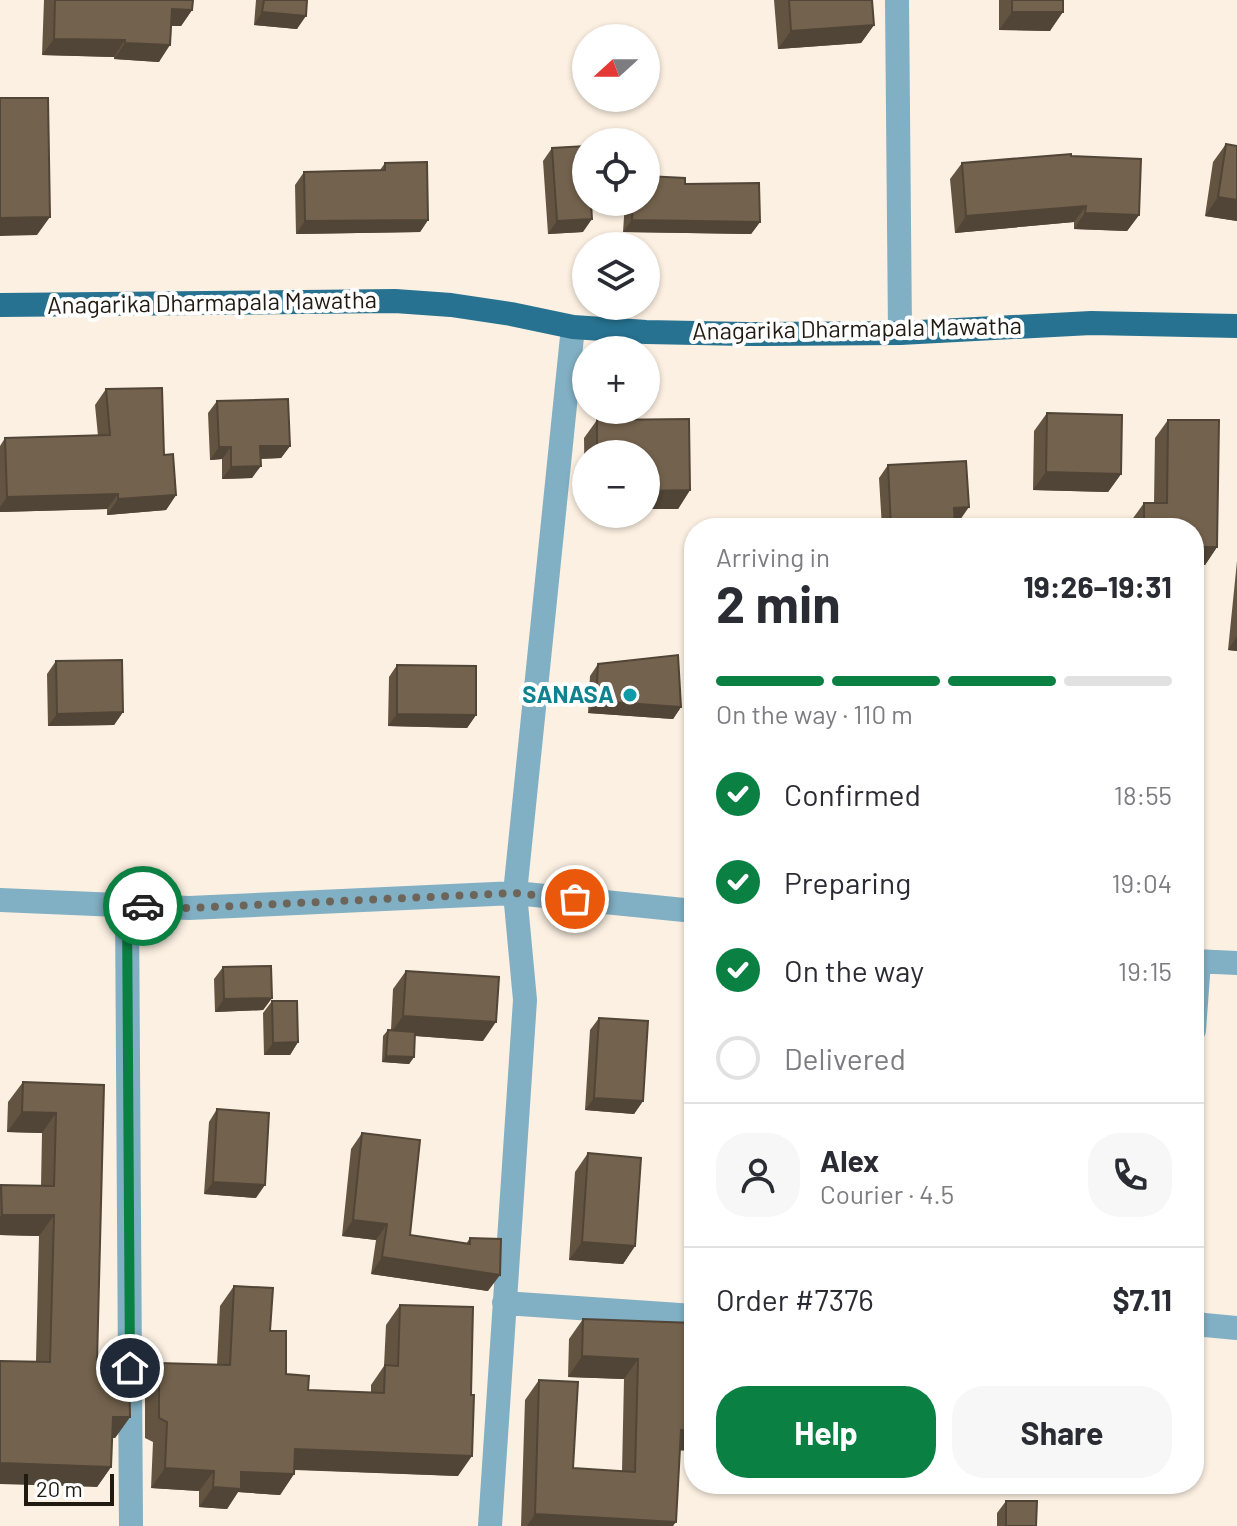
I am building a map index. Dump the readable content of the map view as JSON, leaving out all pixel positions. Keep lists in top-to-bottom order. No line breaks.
{"streets":{"main road":["Anagarika Dharmapala Mawatha"]},"places":["SANASA"],"scale_bar":"20 m","north":"left","page":{"map_buttons":["+","−"],"heading":["2 min","Arriving in","19:26–19:31"],"panel":["Alex","Courier · 4.5","Order #7376","$7.11"],"bar":"On the way · 110 m","list":[["Confirmed","18:55"],["Preparing","19:04"],["On the way","19:15"],"Delivered"],"buttons":["Help","Share"],"scale":"20 m"}}
